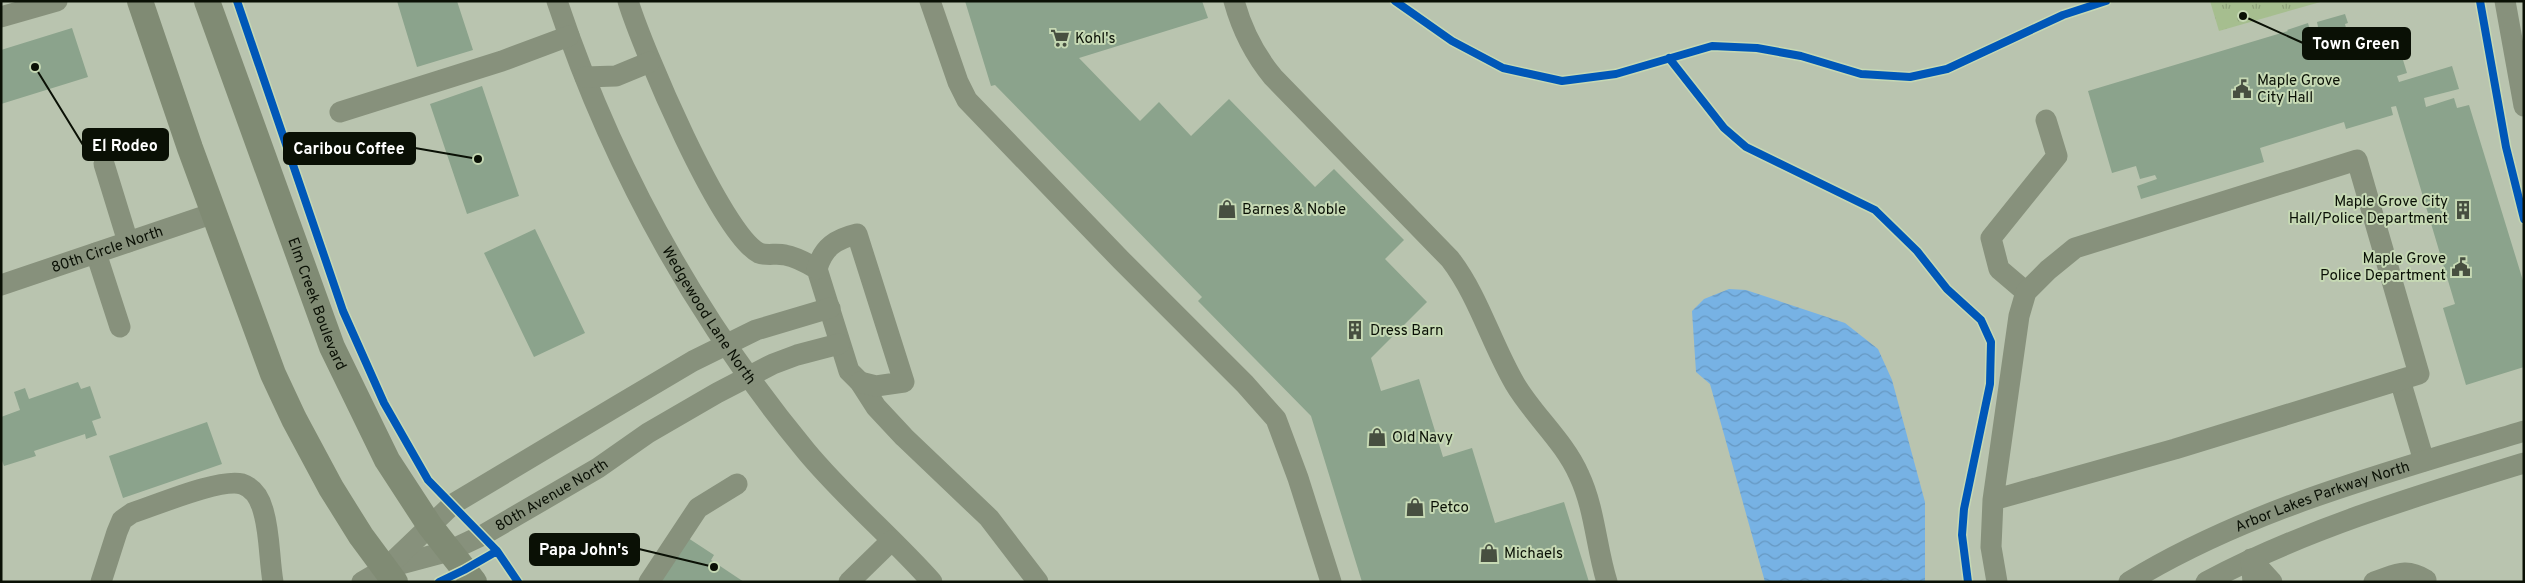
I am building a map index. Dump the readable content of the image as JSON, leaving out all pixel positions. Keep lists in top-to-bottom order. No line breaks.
{"streets":{"main road":["Elm Creek Boulevard"],"street":["80th Circle North","Wedgewood Lane North","80th Avenue North","Arbor Lakes Parkway North"]},"crossings":[["Elm Creek Boulevard","80th Avenue North"],["Wedgewood Lane North","80th Avenue North"]],"places":{"other":["Town Green","El Rodeo","Caribou Coffee","Papa John's"],"supermarket":["Kohl's"],"public building":["Maple Grove City Hall","Maple Grove Police Department"],"shop":["Barnes & Noble","Old Navy","Petco","Michaels"],"building":["Maple Grove City Hall/Police Department","Dress Barn"]}}
